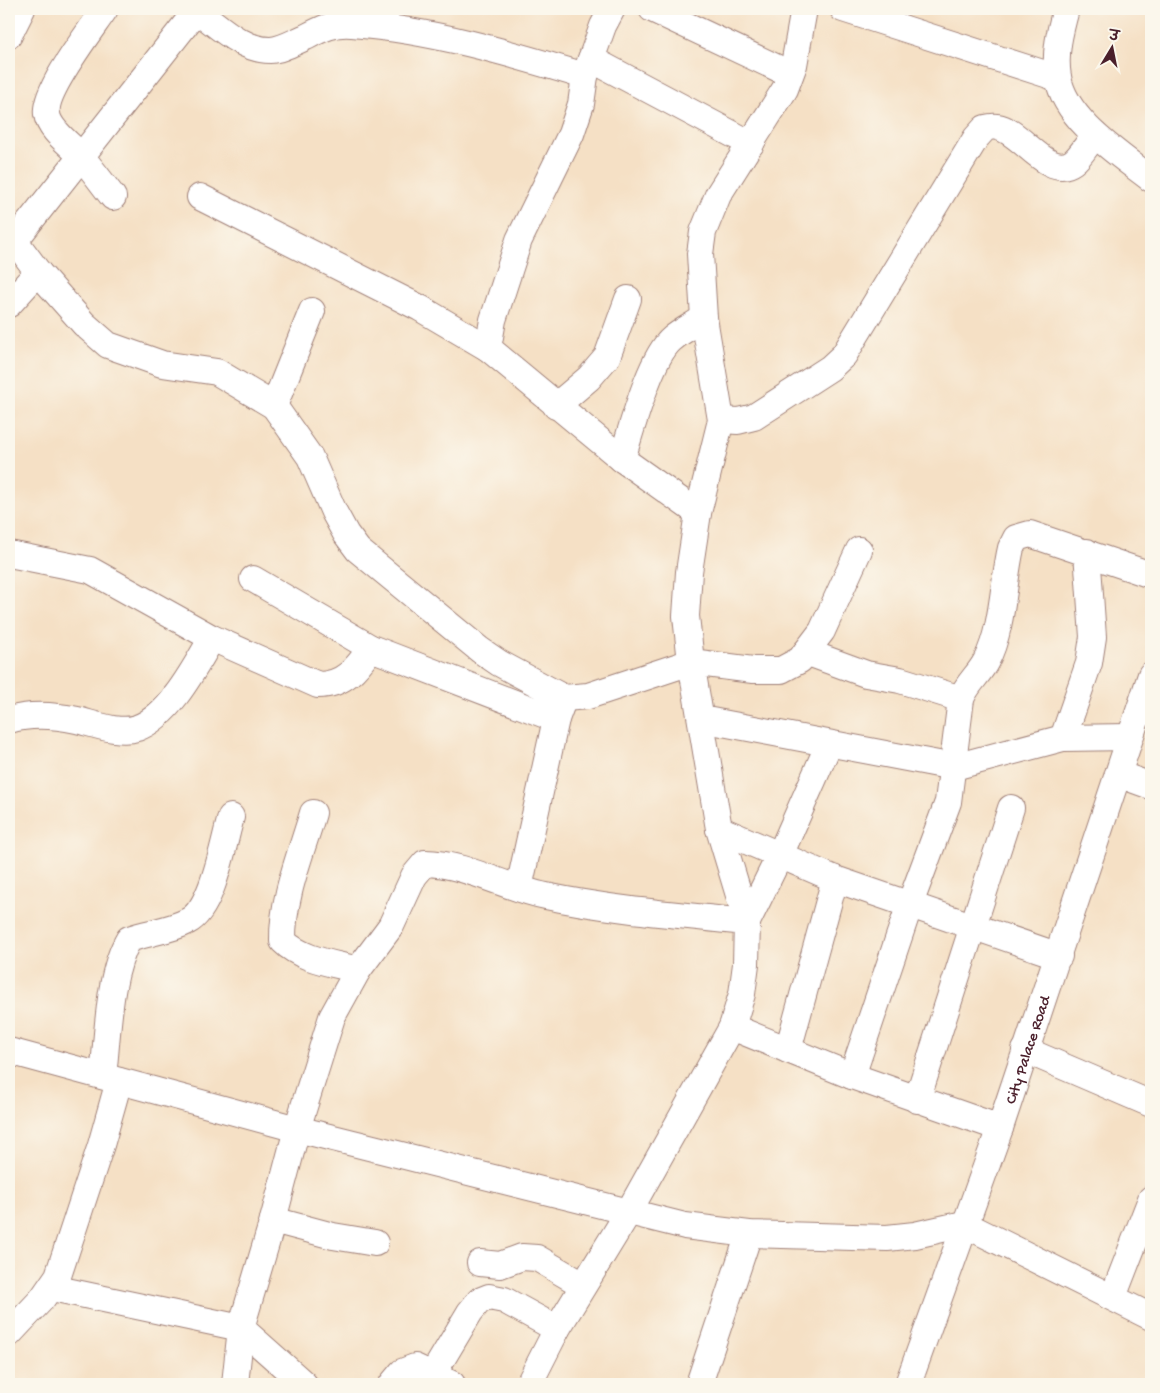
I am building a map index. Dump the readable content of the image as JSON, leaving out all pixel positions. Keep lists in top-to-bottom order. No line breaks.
{"streets":{"street":["City Palace Road"]},"north":"top"}
